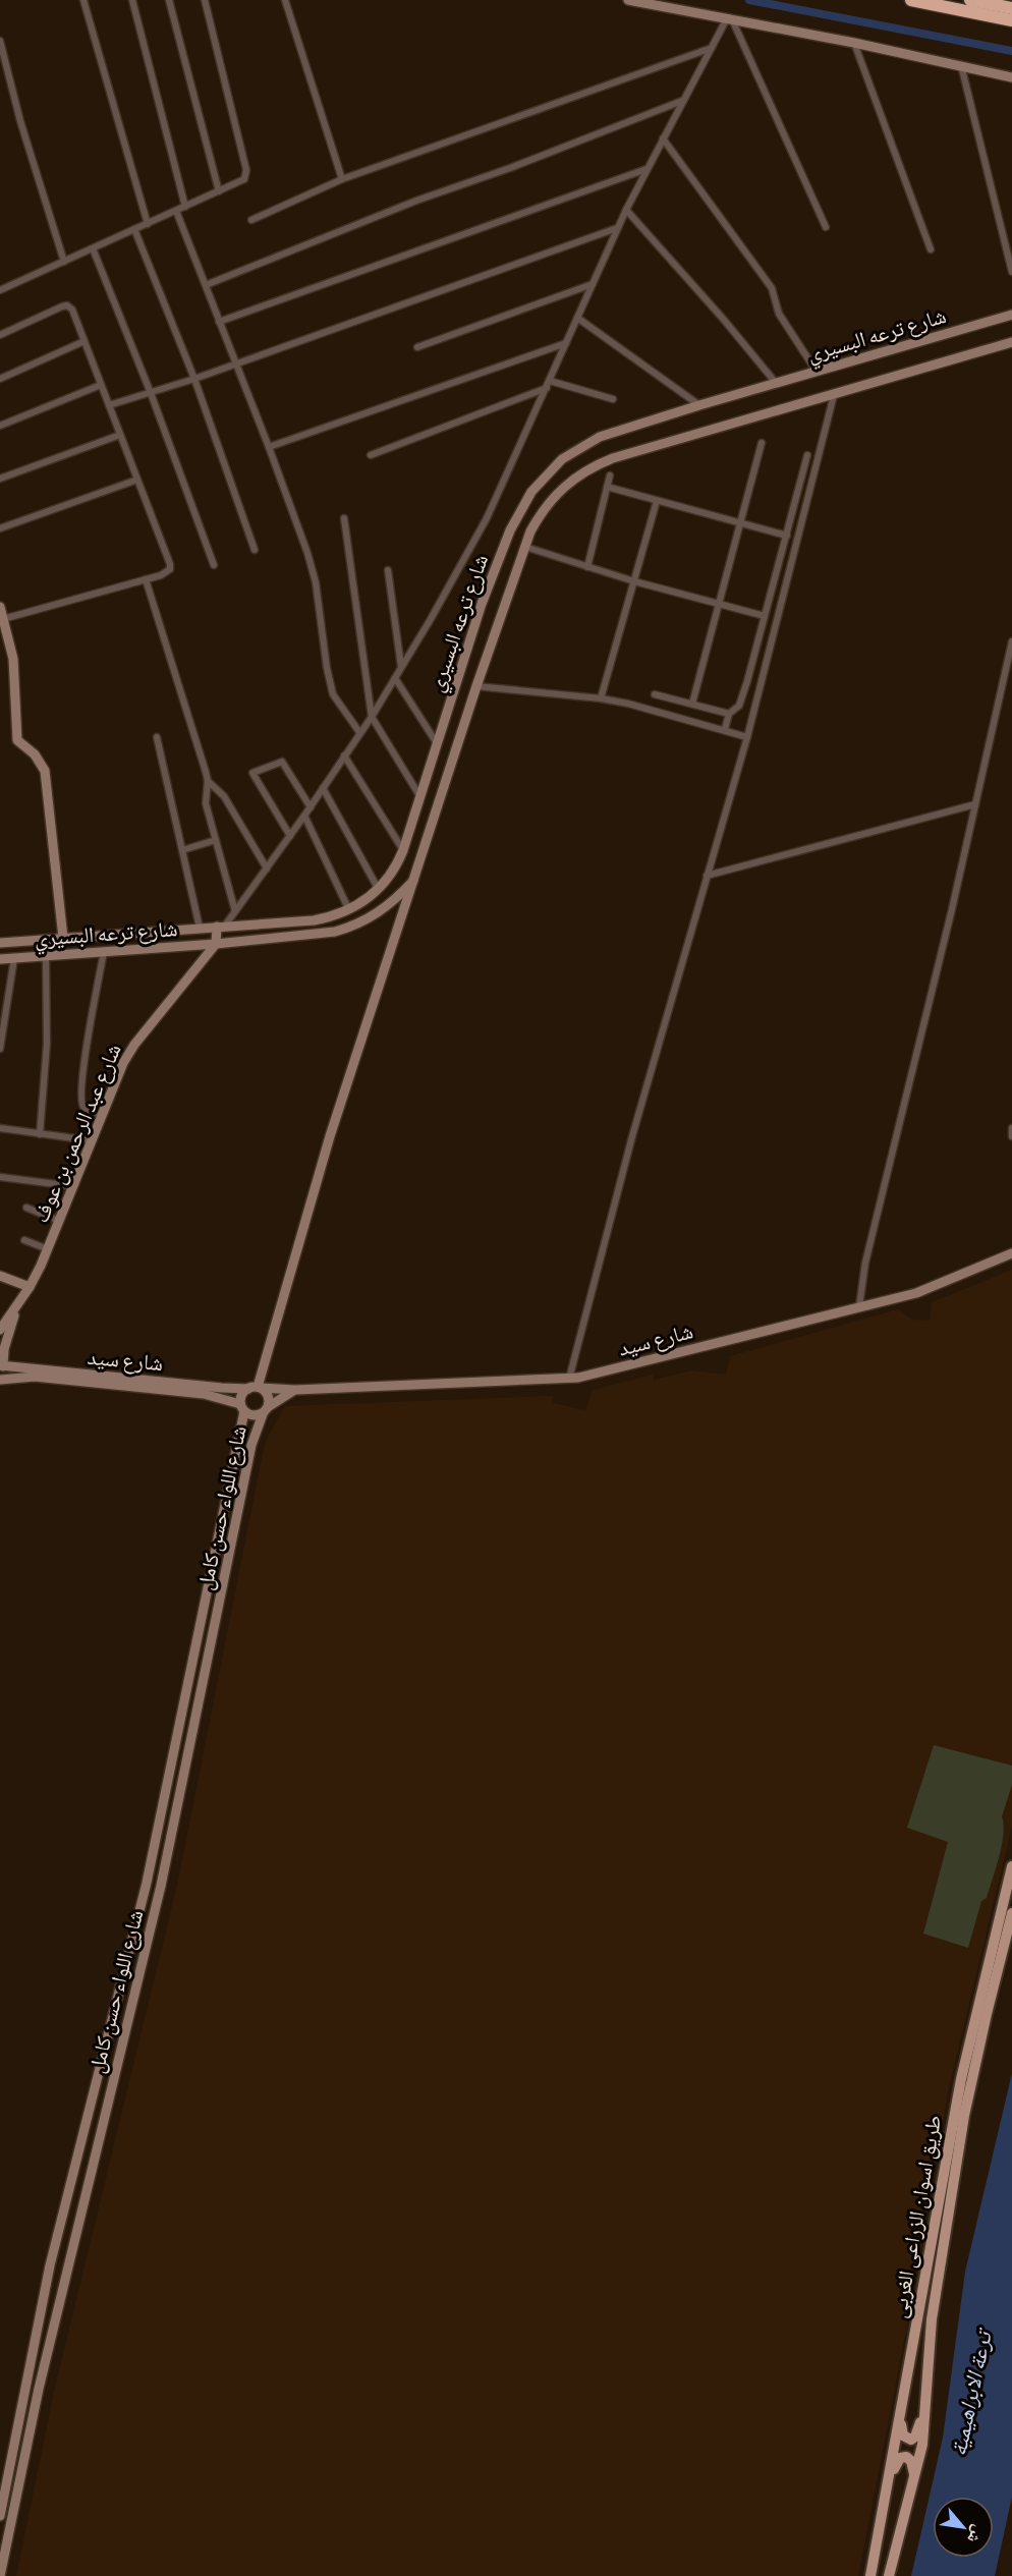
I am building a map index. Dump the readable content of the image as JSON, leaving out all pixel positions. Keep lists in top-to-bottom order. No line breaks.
{"streets":{"main road":["طريق اسوان الزراعى الغربى"],"street":["شارع ترعه البسيري","شارع عبد الرحمن بن عوف","شارع سيد","شارع اللواء حسن كامل"]},"crossings":[["شارع ترعه البسيري","شارع عبد الرحمن بن عوف"],["شارع عبد الرحمن بن عوف","شارع سيد"],["شارع سيد","شارع اللواء حسن كامل"]],"water":["ترعة الابراهيمية"],"north":"bottom right"}
